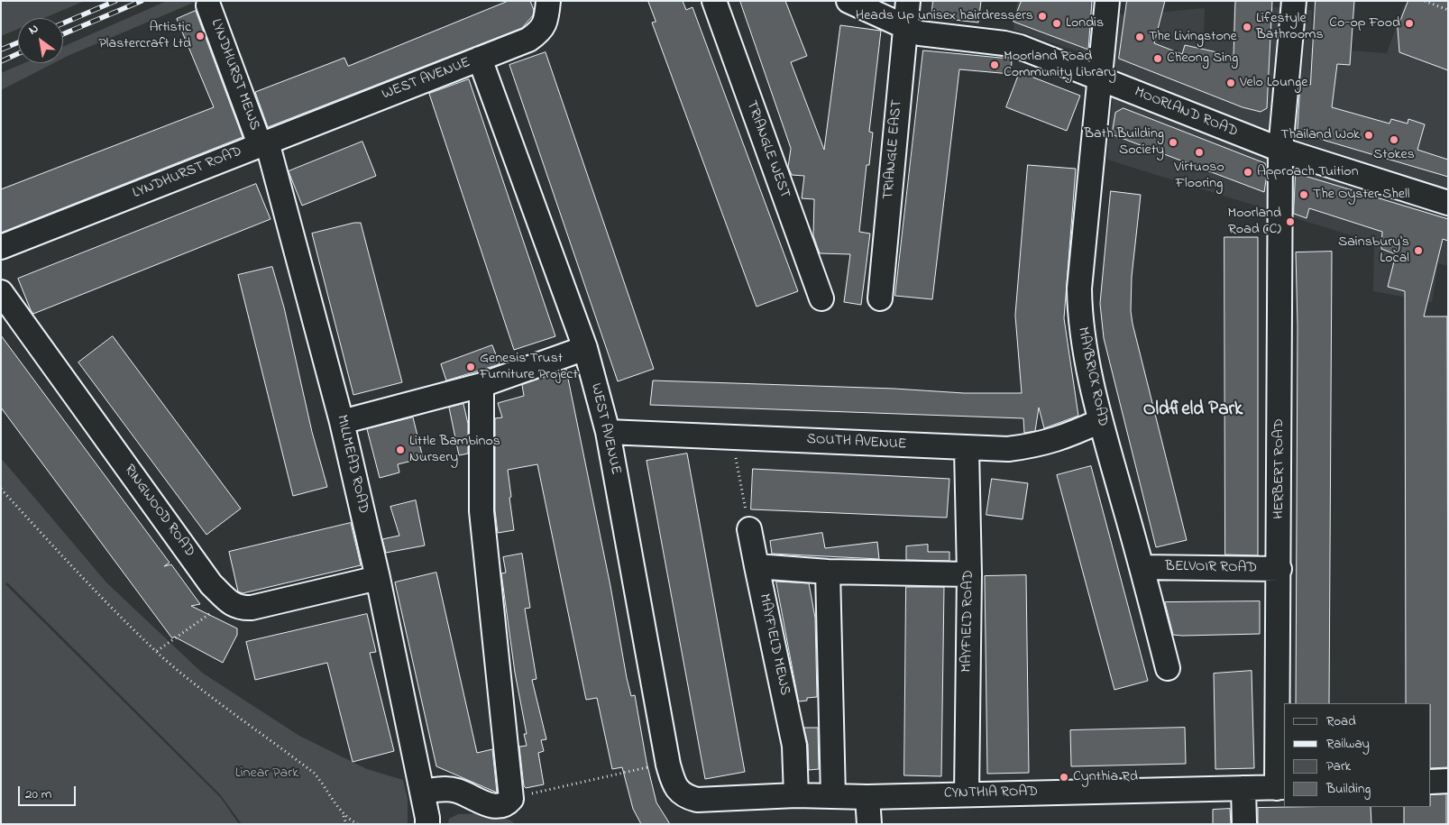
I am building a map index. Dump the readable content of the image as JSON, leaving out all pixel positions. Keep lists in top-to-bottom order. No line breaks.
{"streets":{"street":["LYNDHURST MEWS","WEST AVENUE","MOORLAND ROAD","TRIANGLE WEST","TRIANGLE EAST","LYNDHURST ROAD","MAYBRICK ROAD","SOUTH AVENUE","MILLMEAD ROAD","HERBERT ROAD","RINGWOOD ROAD","BELVOIR ROAD","MAYFIELD ROAD","MAYFIELD MEWS","CYNTHIA ROAD"]},"crossings":[["LYNDHURST MEWS","LYNDHURST ROAD"],["LYNDHURST MEWS","MILLMEAD ROAD"],["WEST AVENUE","LYNDHURST ROAD"],["WEST AVENUE","SOUTH AVENUE"],["WEST AVENUE","CYNTHIA ROAD"],["MOORLAND ROAD","TRIANGLE EAST"],["MOORLAND ROAD","MAYBRICK ROAD"],["MOORLAND ROAD","HERBERT ROAD"],["LYNDHURST ROAD","MILLMEAD ROAD"],["MAYBRICK ROAD","SOUTH AVENUE"],["MAYBRICK ROAD","BELVOIR ROAD"],["SOUTH AVENUE","MAYFIELD ROAD"],["MILLMEAD ROAD","RINGWOOD ROAD"],["HERBERT ROAD","BELVOIR ROAD"],["HERBERT ROAD","CYNTHIA ROAD"],["MAYFIELD ROAD","CYNTHIA ROAD"],["MAYFIELD MEWS","CYNTHIA ROAD"]],"districts":["Oldfield Park"],"parks":["Linear Park"],"places":["Heads Up unisex hairdressers","Londis","Co-op Food","Lifestyle Bathrooms","Artistic Plastercraft Ltd","The Livingstone","Cheong Sing","Moorland Road Community Library","Velo Lounge","Thailand Wok","Stokes","Bath Building Society","Virtuoso Flooring","Approach Tuition","The Oyster Shell","Moorland Road (C)","Sainsbury's Local","Genesis Trust Furniture Project","Little Bambinos Nursery","Cynthia Rd"],"legend":["Road","Railway","Park","Building"],"scale_bar":"20 m","north":"top left"}
